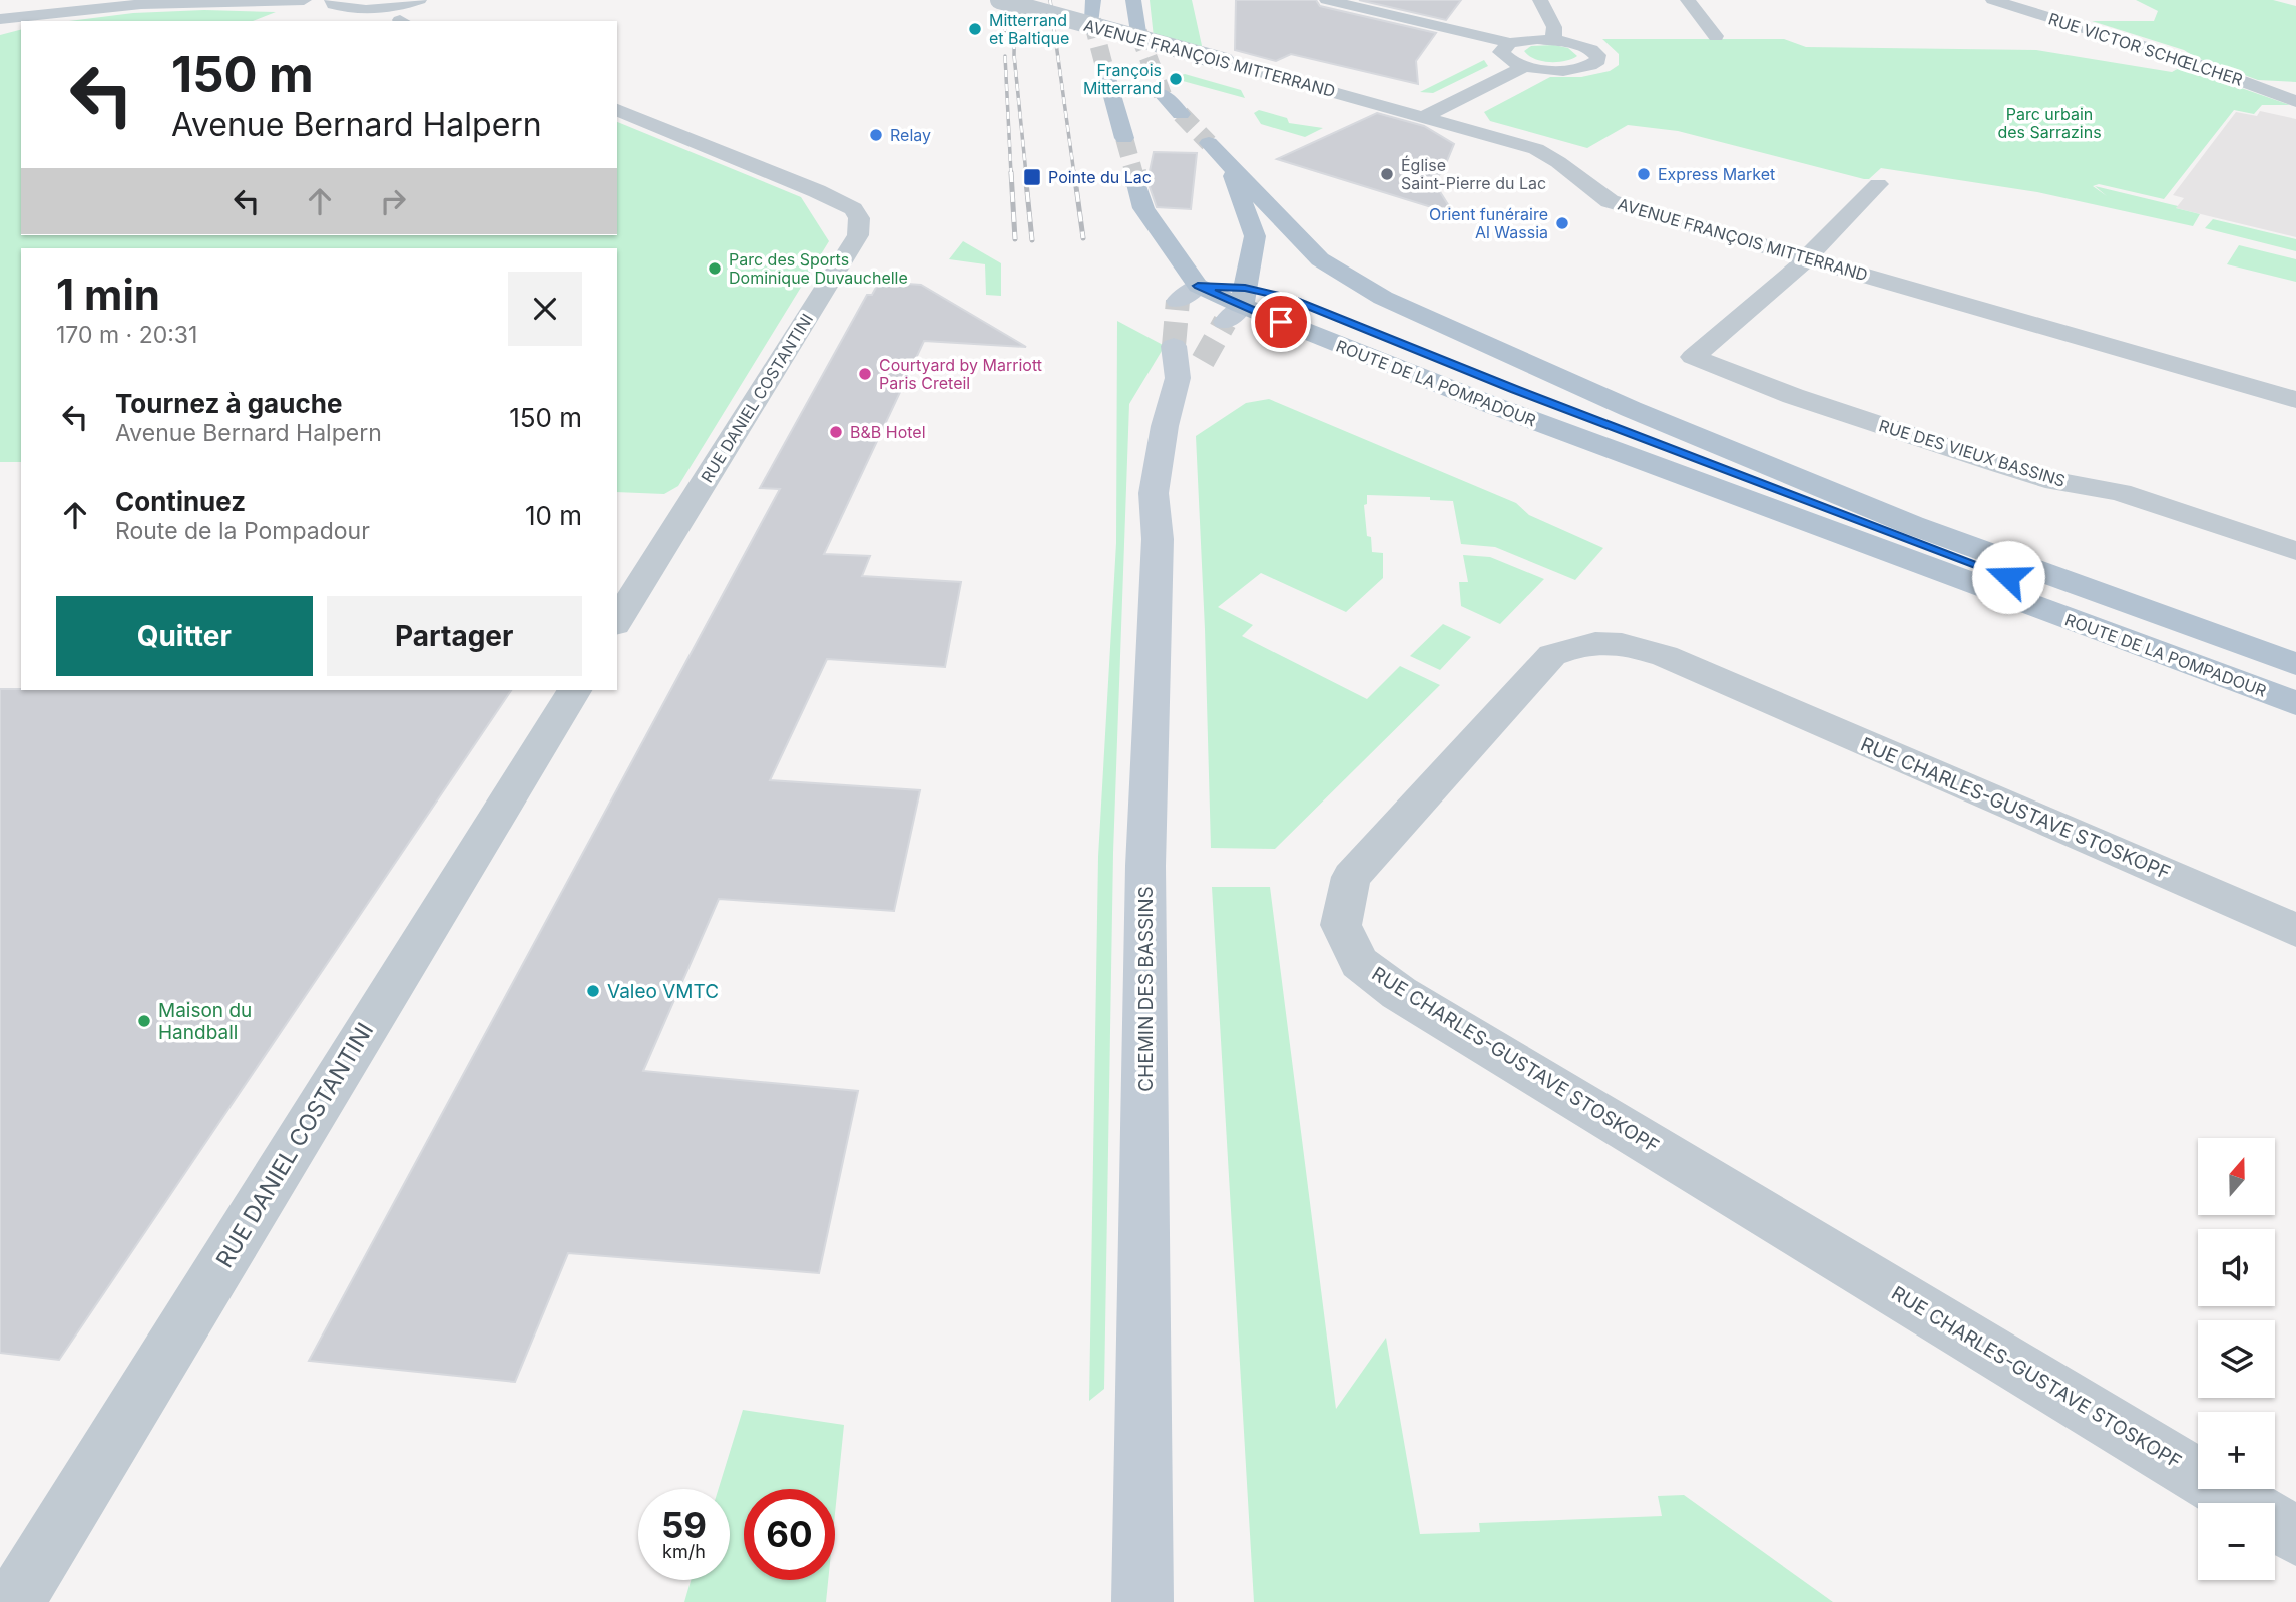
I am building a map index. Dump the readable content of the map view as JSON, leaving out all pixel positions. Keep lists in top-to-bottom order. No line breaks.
{"streets":{"main road":["ROUTE DE LA POMPADOUR","CHEMIN DES BASSINS"],"street":["RUE VICTOR SCHŒLCHER","AVENUE FRANÇOIS MITTERRAND","RUE DANIEL COSTANTINI","RUE DES VIEUX BASSINS","RUE CHARLES-GUSTAVE STOSKOPF"]},"crossings":[["AVENUE FRANÇOIS MITTERRAND","RUE DES VIEUX BASSINS"]],"parks":["Parc urbain des Sarrazins"],"places":{"other":["Mitterrand et Baltique","François Mitterrand","Relay","Église Saint-Pierre du Lac","Express Market","Orient funéraire Al Wassia","Parc des Sports Dominique Duvauchelle","Courtyard by Marriott Paris Creteil","B&B Hotel","Valeo VMTC","Maison du Handball"],"transit":["Pointe du Lac"]},"north":"top","page":{"turn":["150 m","Avenue Bernard Halpern"],"heading":["1 min","170 m · 20:31"],"list":[{"name":"Tournez à gauche","note":"Avenue Bernard Halpern","value":"150 m"},{"name":"Continuez","note":"Route de la Pompadour","value":"10 m"}],"buttons":["Quitter","Partager"],"map_buttons":["+","−"],"speed":"59 km/h","limit":"60"}}
